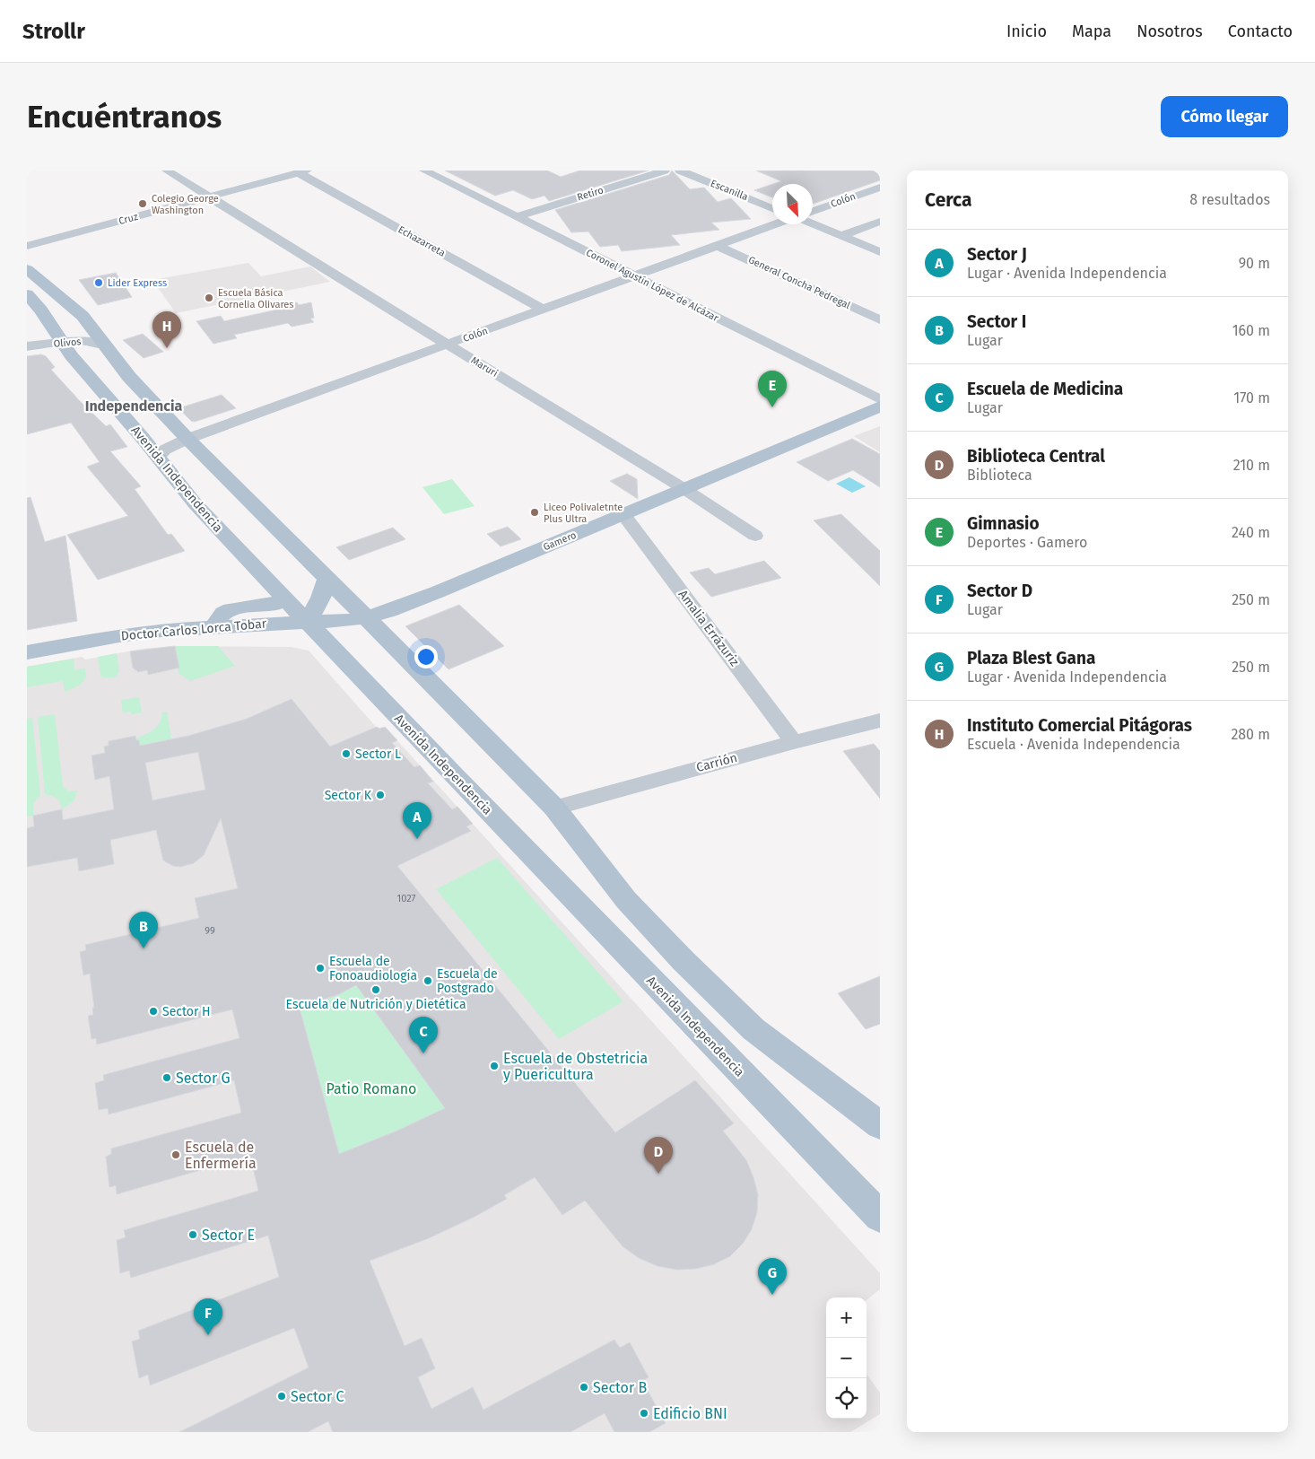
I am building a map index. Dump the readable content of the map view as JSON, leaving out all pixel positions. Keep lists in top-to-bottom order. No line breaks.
{"streets":{"main road":["Avenida Independencia","Gamero","Doctor Carlos Lorca Tobar"],"street":["Escanilla","Retiro","Colón","Cruz","Echazarreta","General Concha Pedregal","Coronel Agustín López de Alcázar","Olivos","Maruri","Amalia Errázuriz","Carrión"]},"crossings":[["Retiro","Coronel Agustín López de Alcázar"],["Colón","Echazarreta"],["Colón","General Concha Pedregal"],["Colón","Coronel Agustín López de Alcázar"],["Colón","Maruri"],["Colón","Avenida Independencia"],["Cruz","Echazarreta"],["Cruz","Maruri"],["Olivos","Avenida Independencia"],["Maruri","Gamero"],["Avenida Independencia","Gamero"],["Avenida Independencia","Doctor Carlos Lorca Tobar"],["Gamero","Amalia Errázuriz"],["Gamero","Doctor Carlos Lorca Tobar"],["Amalia Errázuriz","Carrión"]],"districts":["Independencia"],"parks":["Patio Romano"],"places":["Colegio George Washington","Lider Express","Escuela Básica Cornelia Olivares","Liceo Polivaletnte Plus Ultra","Sector L","Sector K","Escuela de Fonoaudiología","Escuela de Postgrado","Escuela de Nutrición y Dietética","Sector H","Escuela de Obstetricia y Puericultura","Sector G","Escuela de Enfermería","Sector E","Sector B","Sector C","Edificio BNI"],"house_numbers":["1027","99"],"north":"bottom right","page":{"header":"Strollr","nav":["Inicio","Mapa","Nosotros","Contacto"],"buttons":"Cómo llegar","title":"Encuéntranos","heading":["Cerca","8 resultados"],"list":[{"mark":"A","name":"Sector J","note":"Lugar · Avenida Independencia","value":"90 m"},{"mark":"B","name":"Sector I","note":"Lugar","value":"160 m"},{"mark":"C","name":"Escuela de Medicina","note":"Lugar","value":"170 m"},{"mark":"D","name":"Biblioteca Central","note":"Biblioteca","value":"210 m"},{"mark":"E","name":"Gimnasio","note":"Deportes · Gamero","value":"240 m"},{"mark":"F","name":"Sector D","note":"Lugar","value":"250 m"},{"mark":"G","name":"Plaza Blest Gana","note":"Lugar · Avenida Independencia","value":"250 m"},{"mark":"H","name":"Instituto Comercial Pitágoras","note":"Escuela · Avenida Independencia","value":"280 m"}],"pins":["H","E","A","B","C","D","G","F"],"map_buttons":["+","−"]}}
